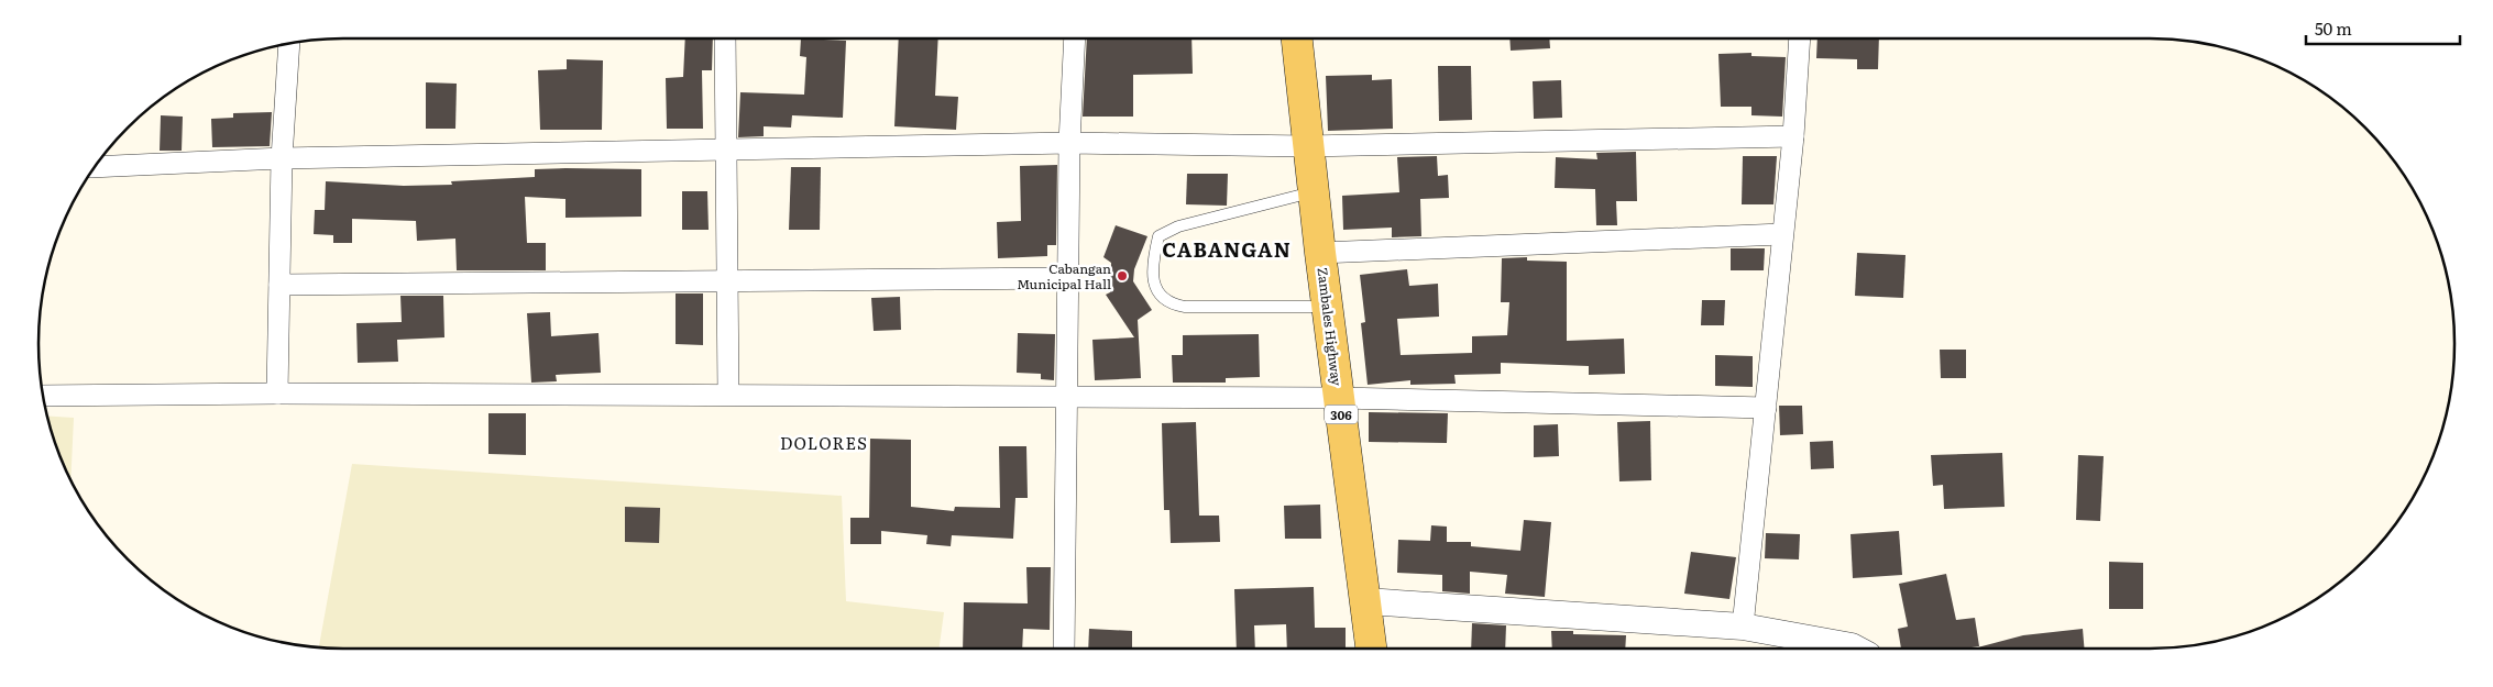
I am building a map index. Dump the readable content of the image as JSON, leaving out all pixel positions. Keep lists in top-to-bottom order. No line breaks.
{"streets":{"main road":["Zambales Highway","306"]},"districts":["CABANGAN","DOLORES"],"places":["Cabangan Municipal Hall"],"scale_bar":"50 m"}
